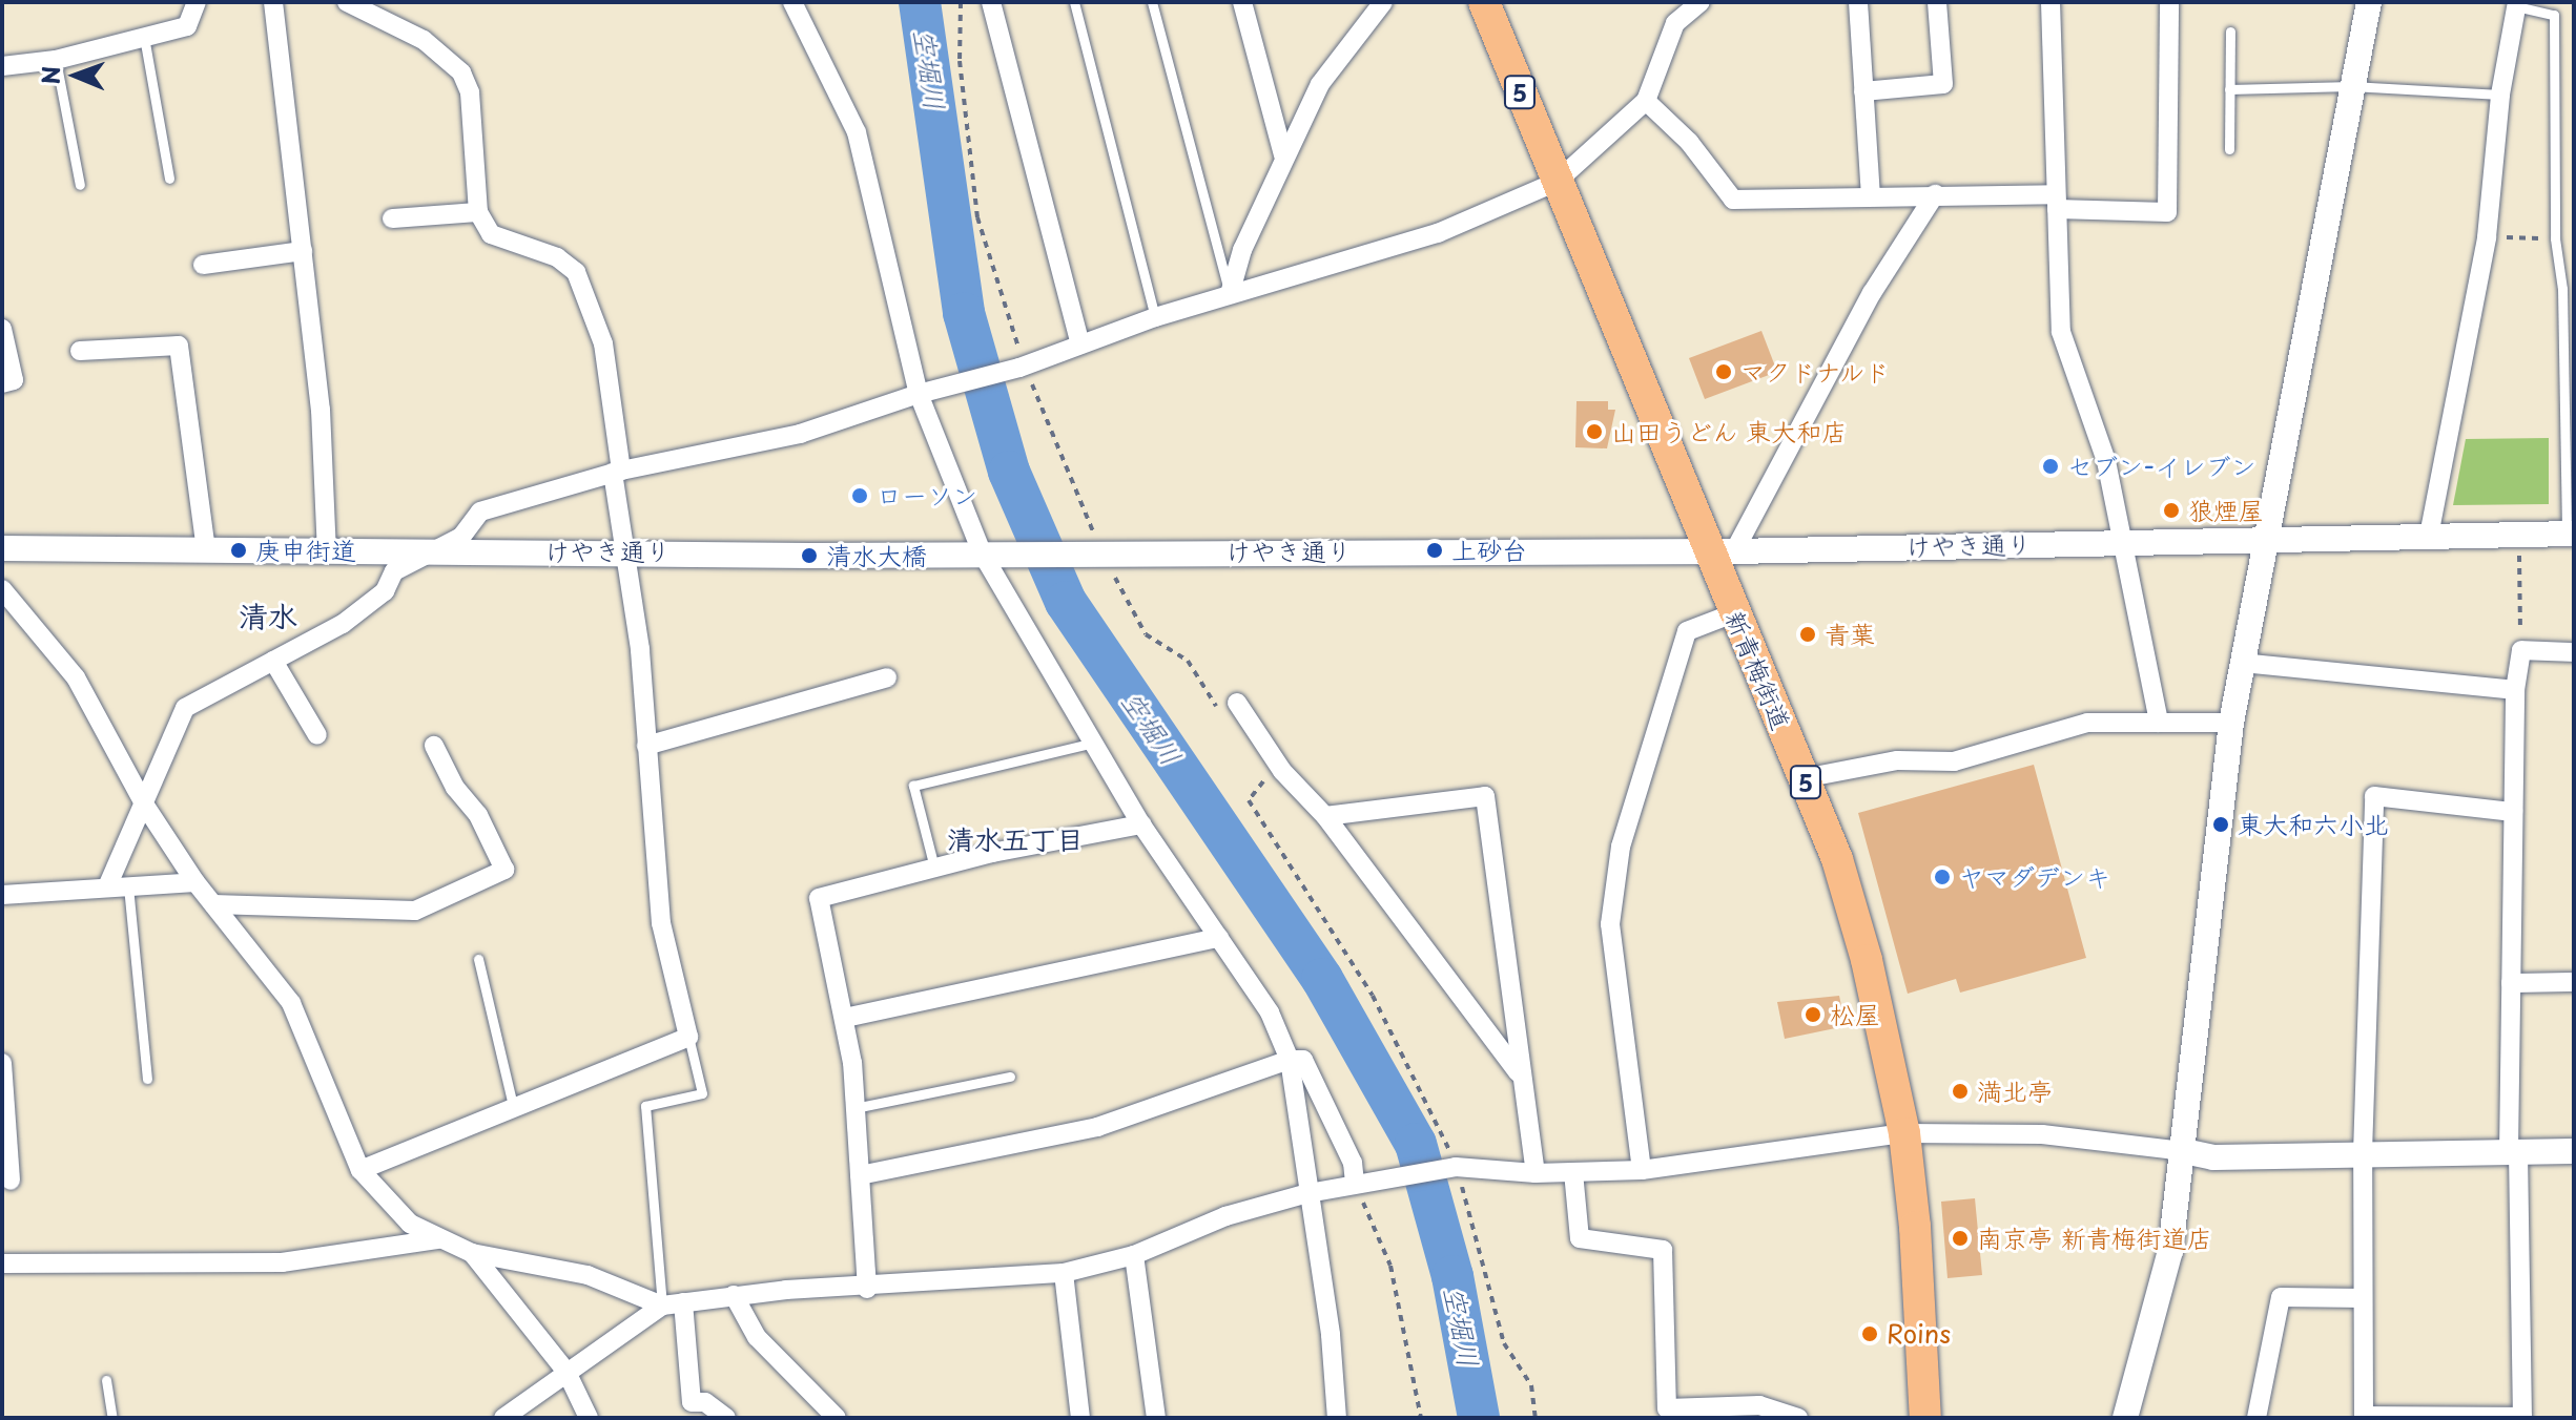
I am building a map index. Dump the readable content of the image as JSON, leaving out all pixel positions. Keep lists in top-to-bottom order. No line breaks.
{"streets":{"main road":["5","新青梅街道"],"street":["けやき通り"]},"crossings":[["けやき通り","新青梅街道"]],"districts":["清水","清水五丁目"],"water":["空堀川"],"places":["マクドナルド","山田うどん 東大和店","セブン-イレブン","ローソン","狼煙屋","庚申街道","上砂台","清水大橋","青葉","東大和六小北","ヤマダデンキ","松屋","満北亭","南京亭 新青梅街道店","Roins"],"north":"left"}
